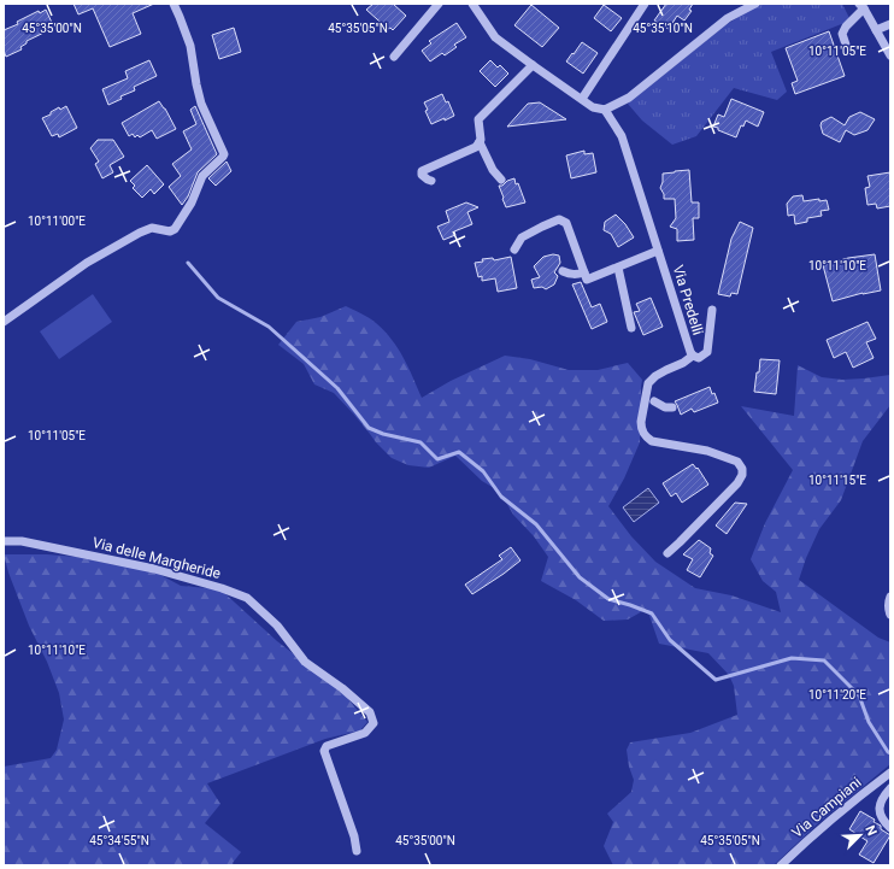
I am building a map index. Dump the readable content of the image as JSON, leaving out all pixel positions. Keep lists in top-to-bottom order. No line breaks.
{"streets":{"street":["Via Predelli","Via delle Margheride","Via Campiani"]},"north":"top right","coordinates":["45°35'10\"N","45°35'00\"N","45°35'05\"N","10°11'05\"E","10°11'00\"E","10°11'10\"E","10°11'15\"E","10°11'20\"E","45°34'55\"N"]}
